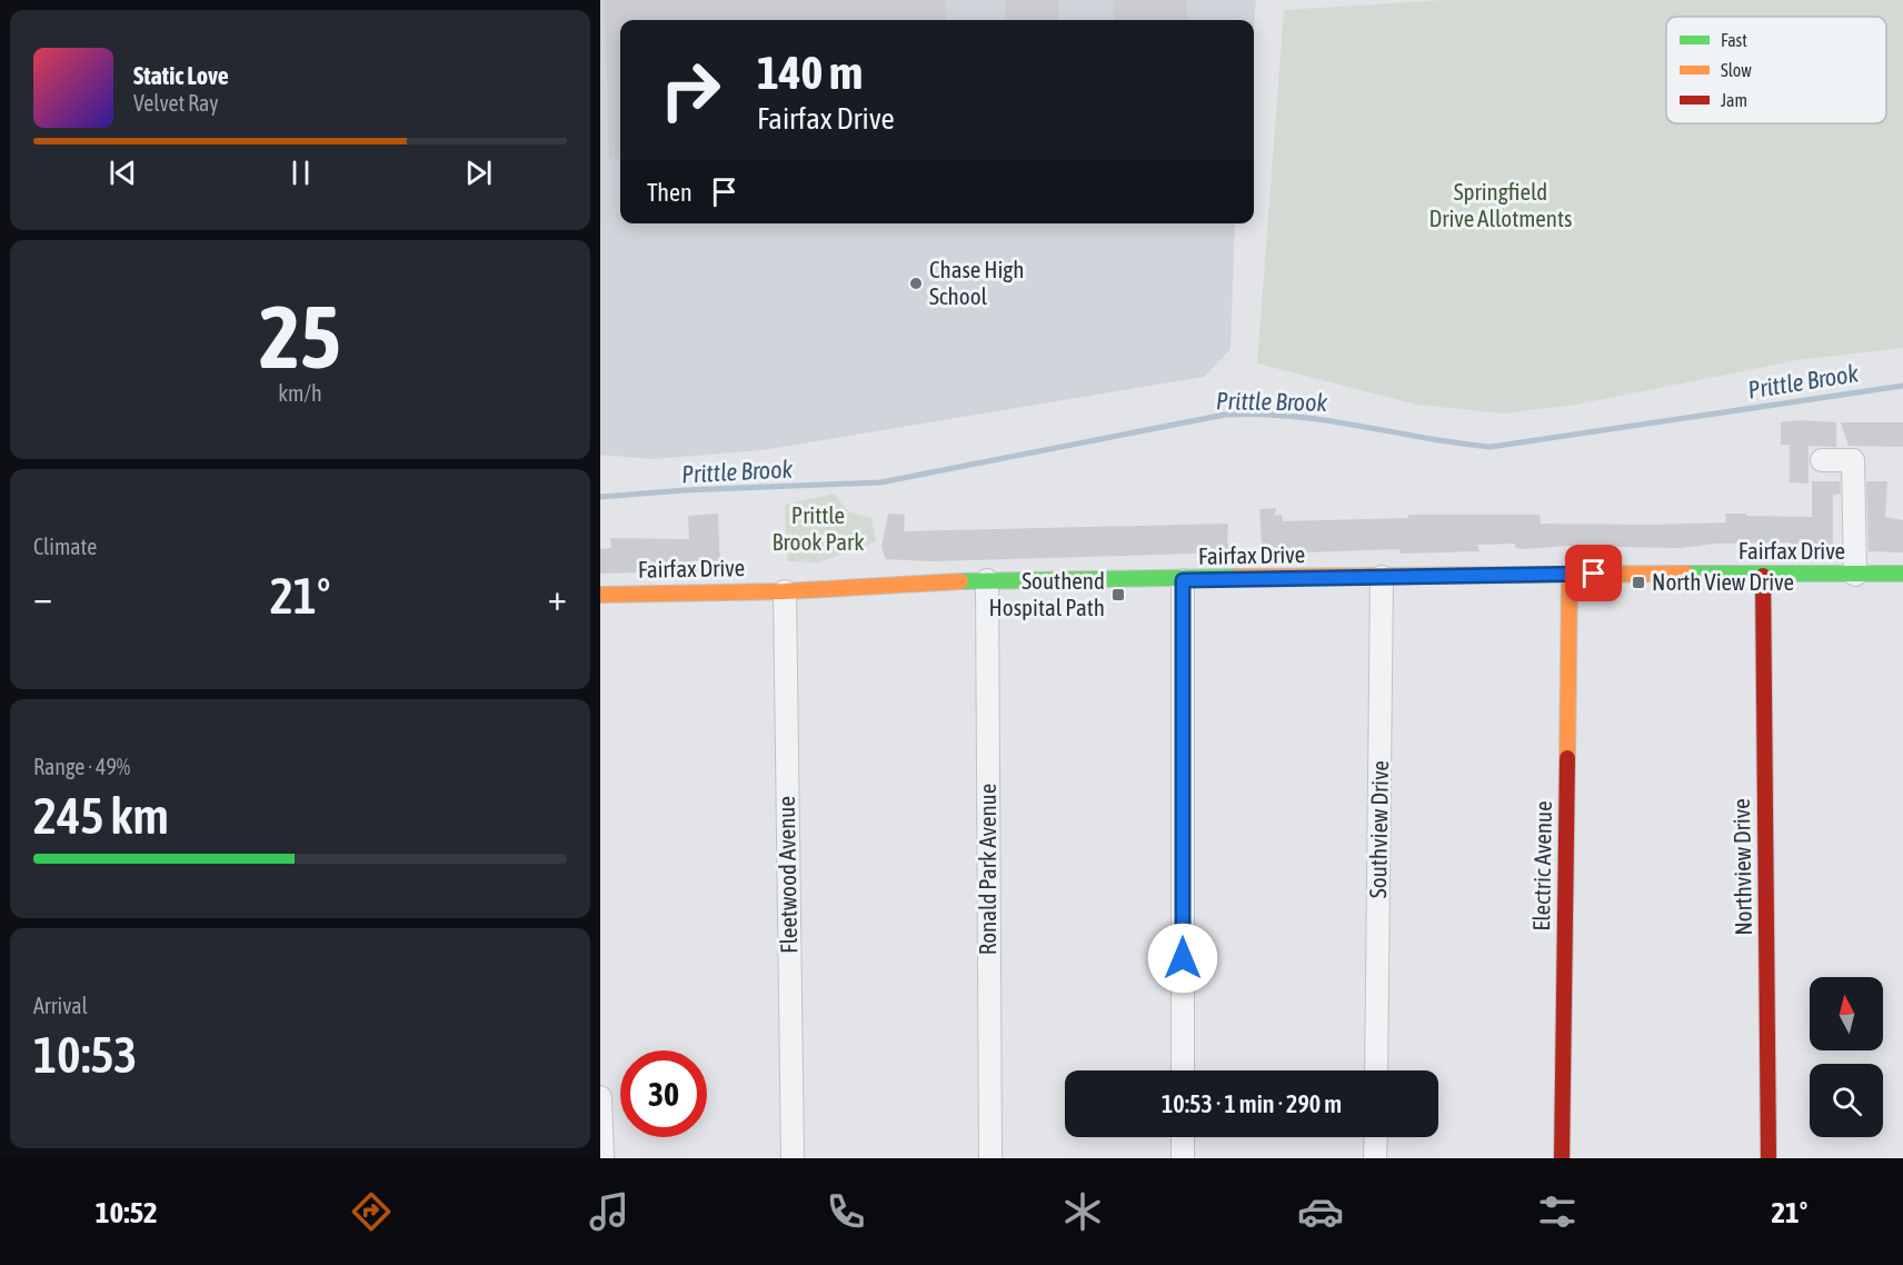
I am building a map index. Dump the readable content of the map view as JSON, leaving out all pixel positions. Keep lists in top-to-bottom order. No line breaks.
{"streets":{"street":["Fairfax Drive","Southview Drive","Electric Avenue","Northview Drive","Ronald Park Avenue","Fleetwood Avenue"]},"crossings":[["Fairfax Drive","Southview Drive"],["Fairfax Drive","Electric Avenue"],["Fairfax Drive","Northview Drive"],["Fairfax Drive","Ronald Park Avenue"],["Fairfax Drive","Fleetwood Avenue"]],"water":["Prittle Brook"],"parks":["Springfield Drive Allotments","Prittle Brook Park"],"places":{"other":["Chase High School"],"transit":["North View Drive","Southend Hospital Path"]},"legend":["Fast","Slow","Jam"],"north":"top","page":{"turn":["140 m","Fairfax Drive"],"song":["Static Love","Velvet Ray"],"then":"Then","tile":[["25","km/h"],"Climate",["Range · 49%","245 km"],["Arrival","10:53"]],"heat":["−","21°","+"],"limit":"30","trip":"10:53 · 1 min · 290 m","tabs":["10:52","21°"]}}
